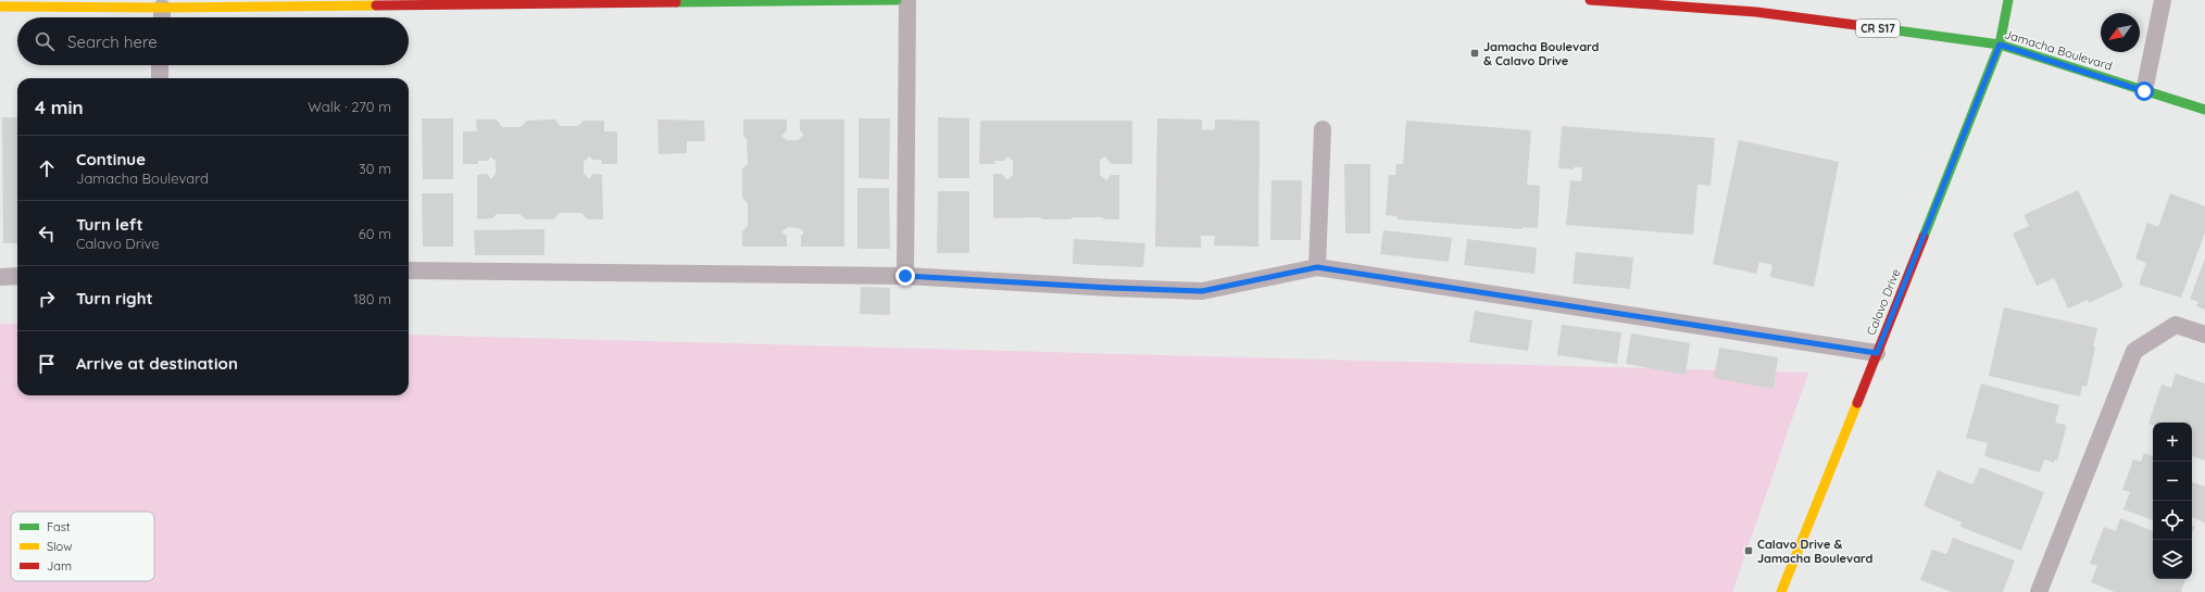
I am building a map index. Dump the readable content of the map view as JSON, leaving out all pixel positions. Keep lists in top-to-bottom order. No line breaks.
{"streets":{"main road":["CR S17","Jamacha Boulevard","Calavo Drive"]},"crossings":[["Jamacha Boulevard","Calavo Drive"]],"places":{"transit":["Jamacha Boulevard & Calavo Drive","Calavo Drive & Jamacha Boulevard"]},"legend":["Fast","Slow","Jam"],"north":"bottom left","page":{"search":"Search here","heading":["4 min","Walk · 270 m"],"list":[["Continue","Jamacha Boulevard","30 m"],["Turn left","Calavo Drive","60 m"],["Turn right","180 m"],"Arrive at destination"],"map_buttons":["+","−"]}}
